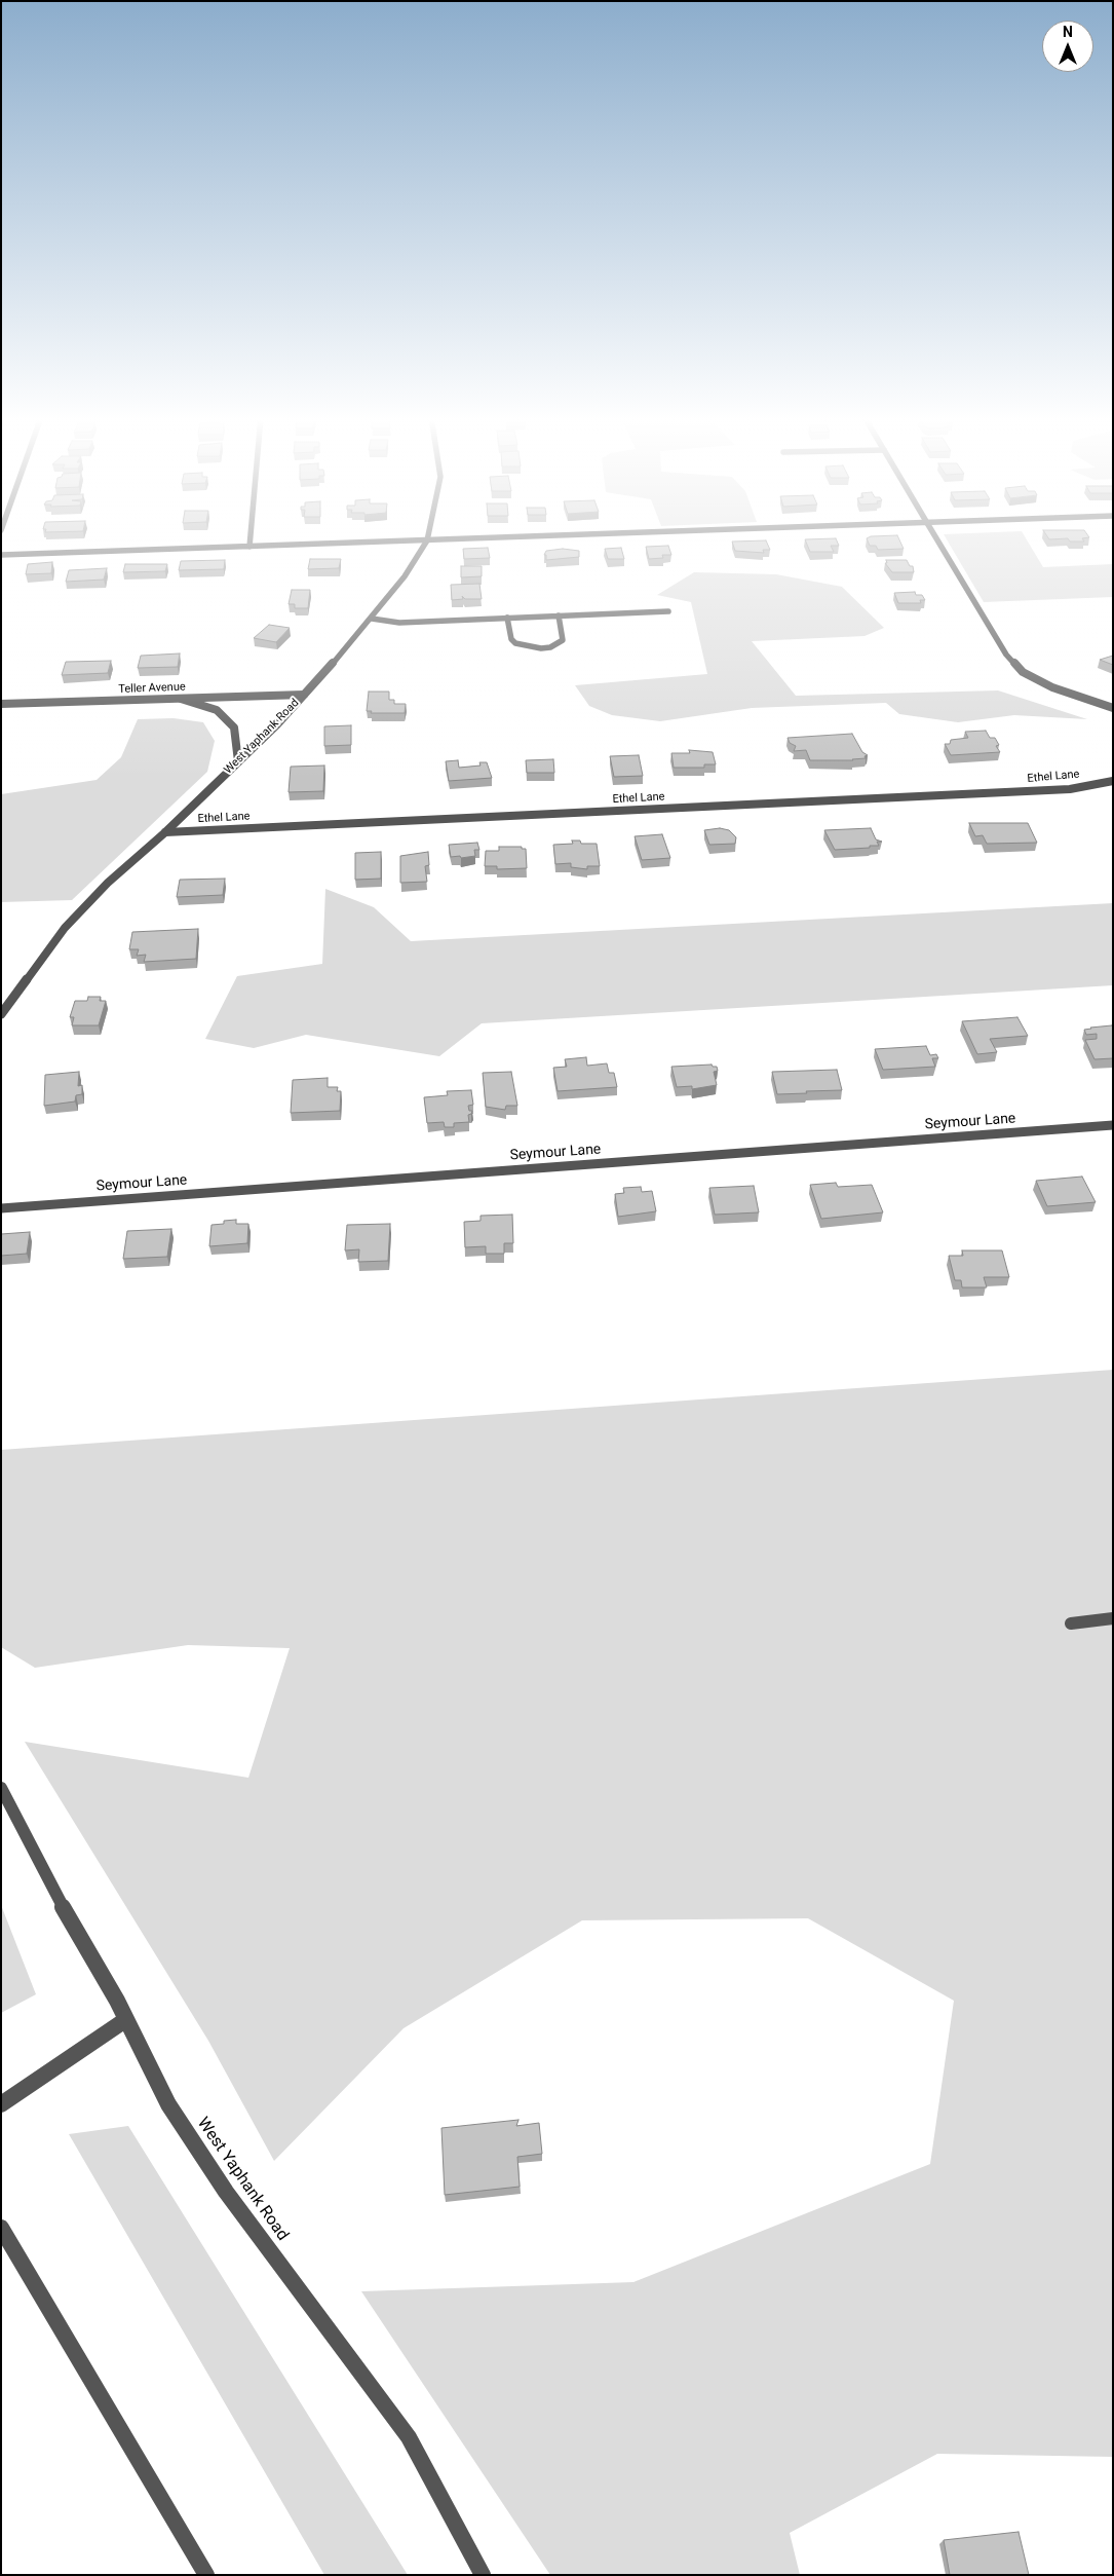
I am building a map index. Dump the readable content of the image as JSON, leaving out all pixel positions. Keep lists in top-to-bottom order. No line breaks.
{"streets":{"street":["Teller Avenue","West Yaphank Road","Ethel Lane","Seymour Lane"]},"crossings":[["Teller Avenue","West Yaphank Road"],["West Yaphank Road","Ethel Lane"]],"north":"top"}
